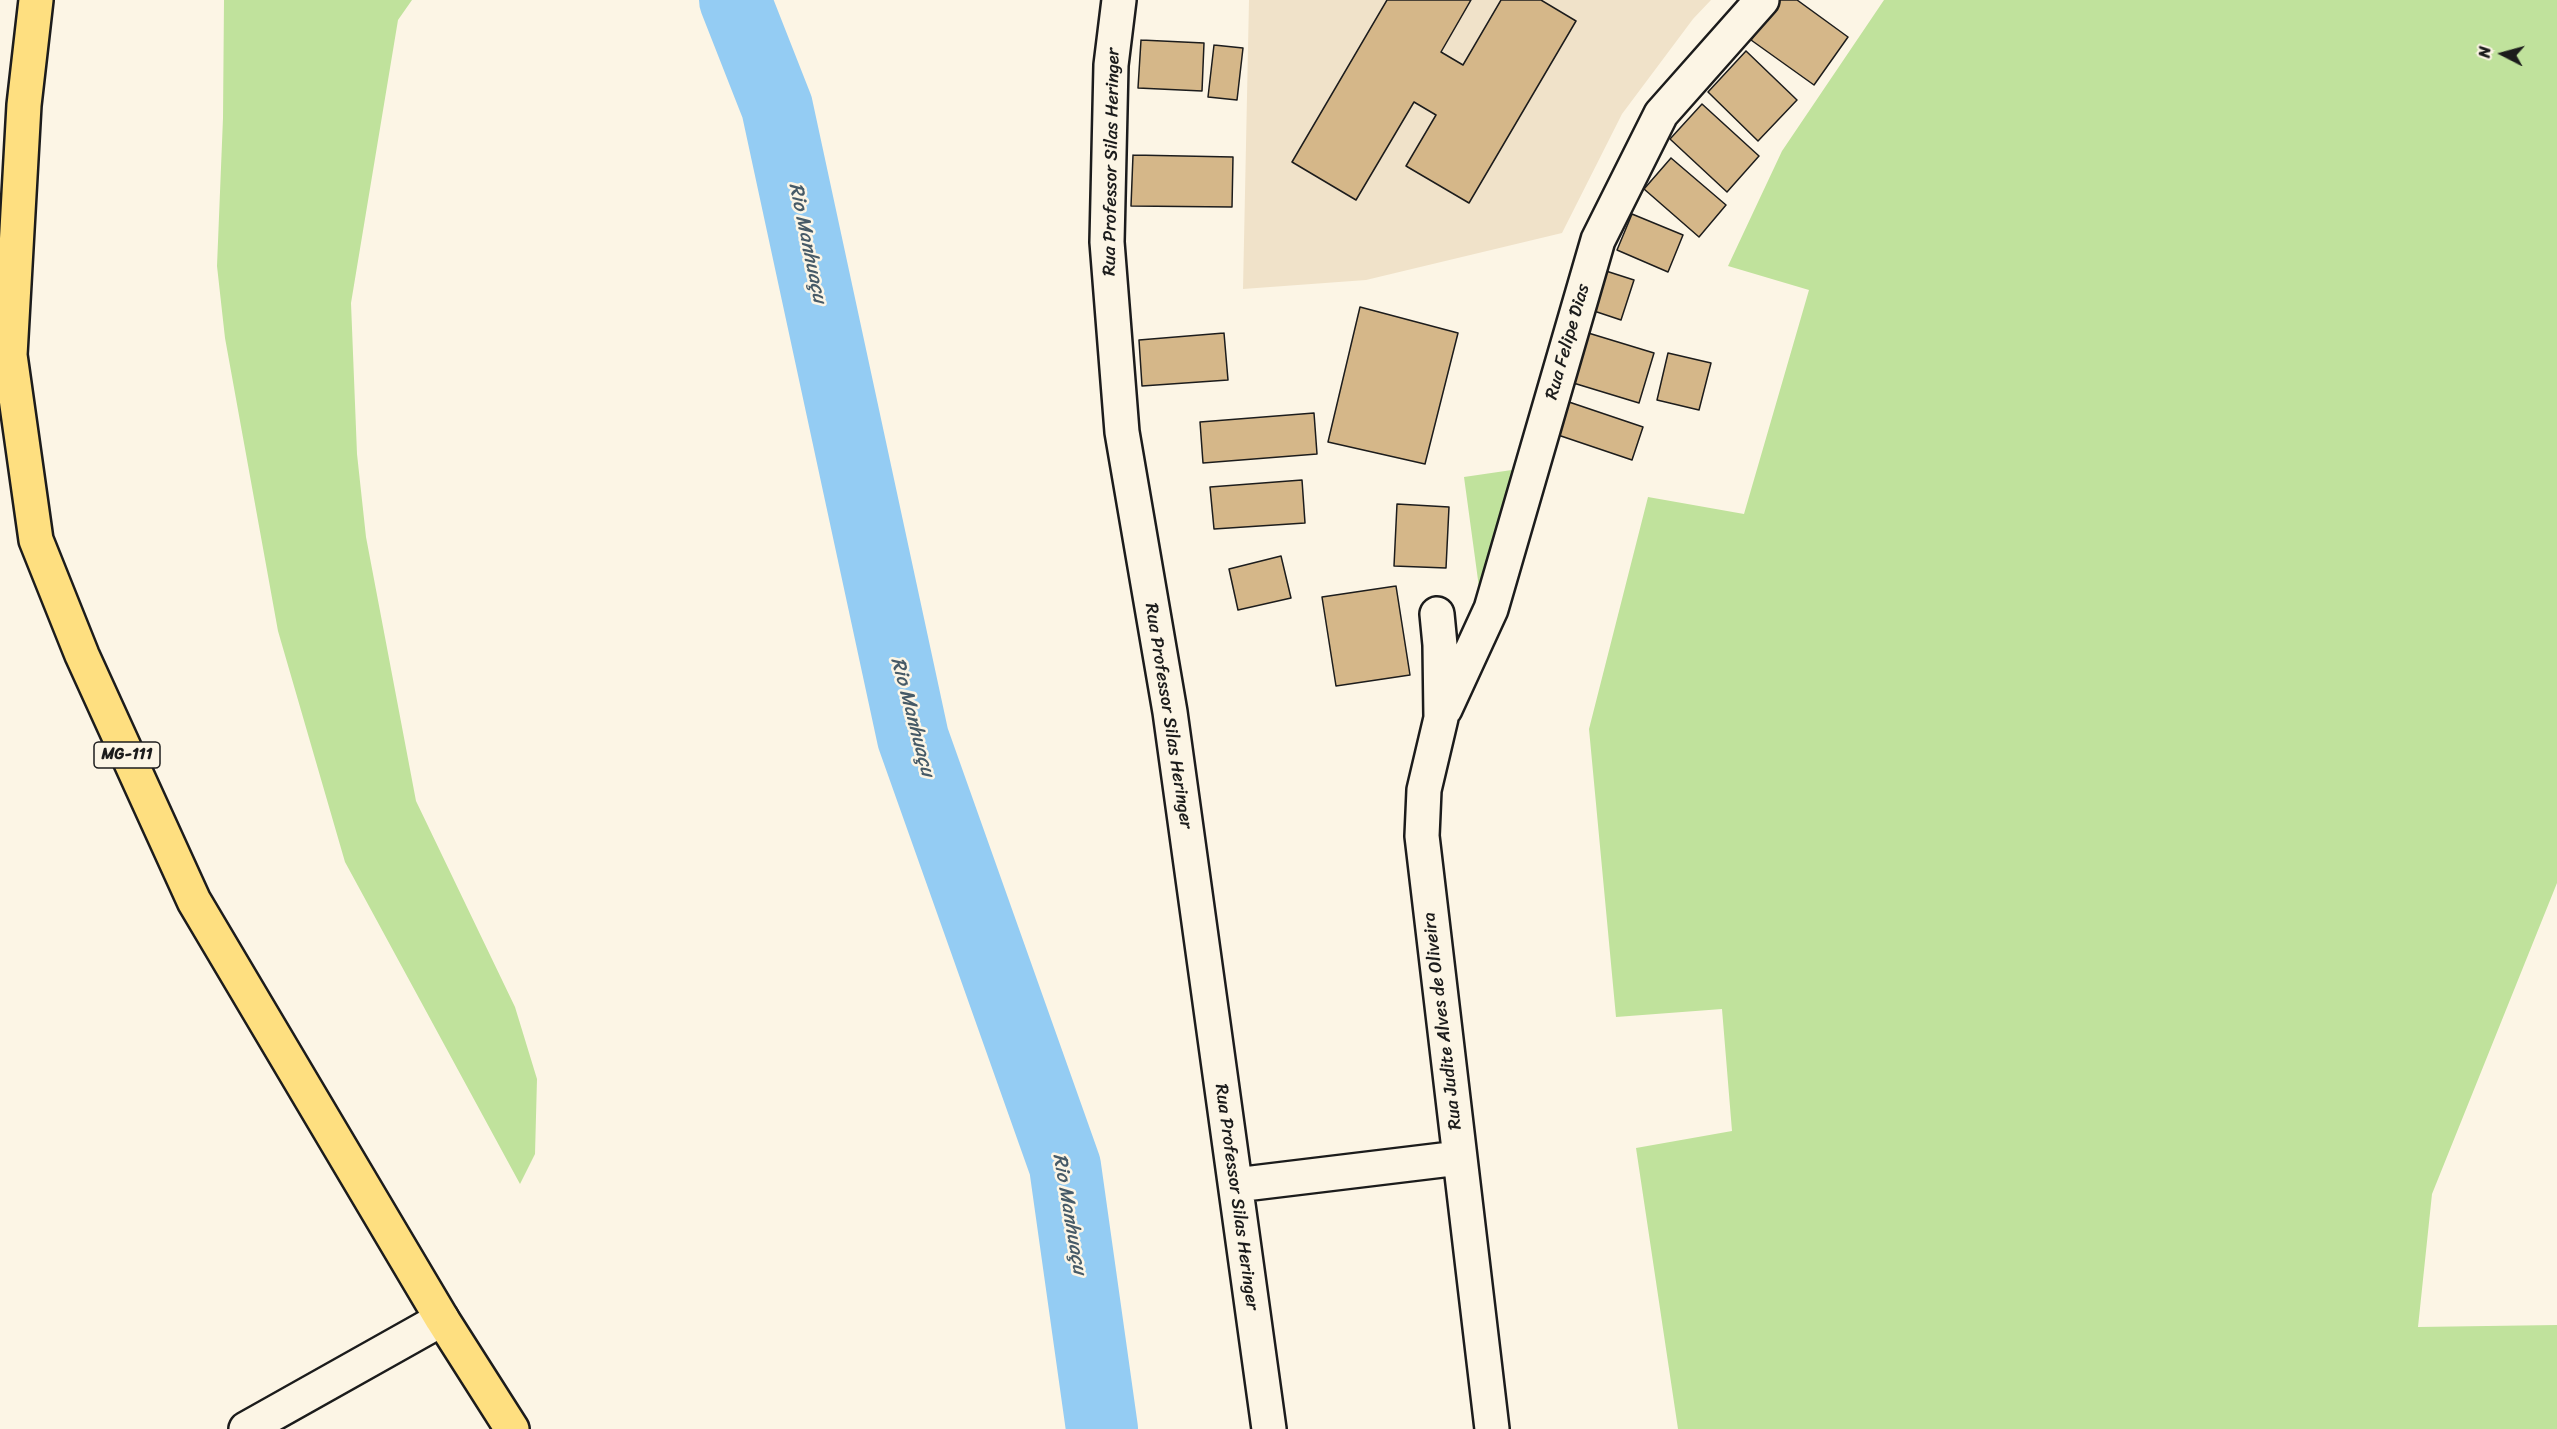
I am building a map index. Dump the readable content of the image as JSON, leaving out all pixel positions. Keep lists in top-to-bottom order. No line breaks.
{"streets":{"main road":["MG-111"],"street":["Rua Professor Silas Heringer","Rua Felipe Dias","Rua Judite Alves de Oliveira"]},"crossings":[["Rua Felipe Dias","Rua Judite Alves de Oliveira"]],"water":["Rio Manhuaçu"],"north":"left"}
